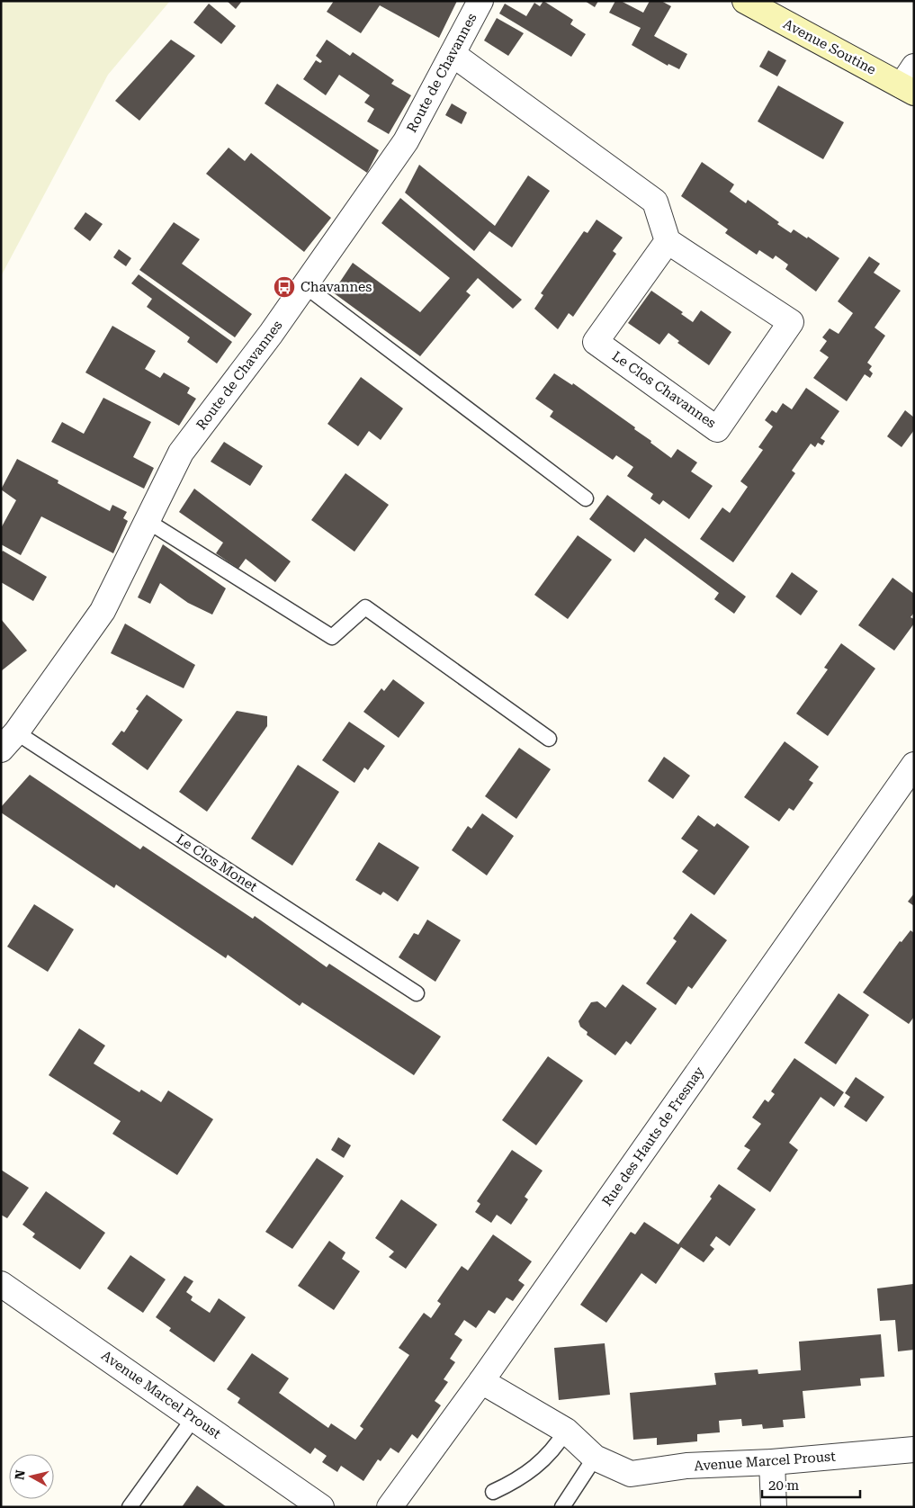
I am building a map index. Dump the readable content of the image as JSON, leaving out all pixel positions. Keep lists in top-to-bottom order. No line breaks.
{"streets":{"street":["Avenue Soutine","Route de Chavannes","Le Clos Chavannes","Rue des Hauts de Fresnay","Avenue Marcel Proust"],"lane":["Le Clos Monet"]},"crossings":[["Route de Chavannes","Le Clos Monet"],["Rue des Hauts de Fresnay","Avenue Marcel Proust"]],"places":{"bus stop":["Chavannes"]},"scale_bar":"20 m","north":"left"}
